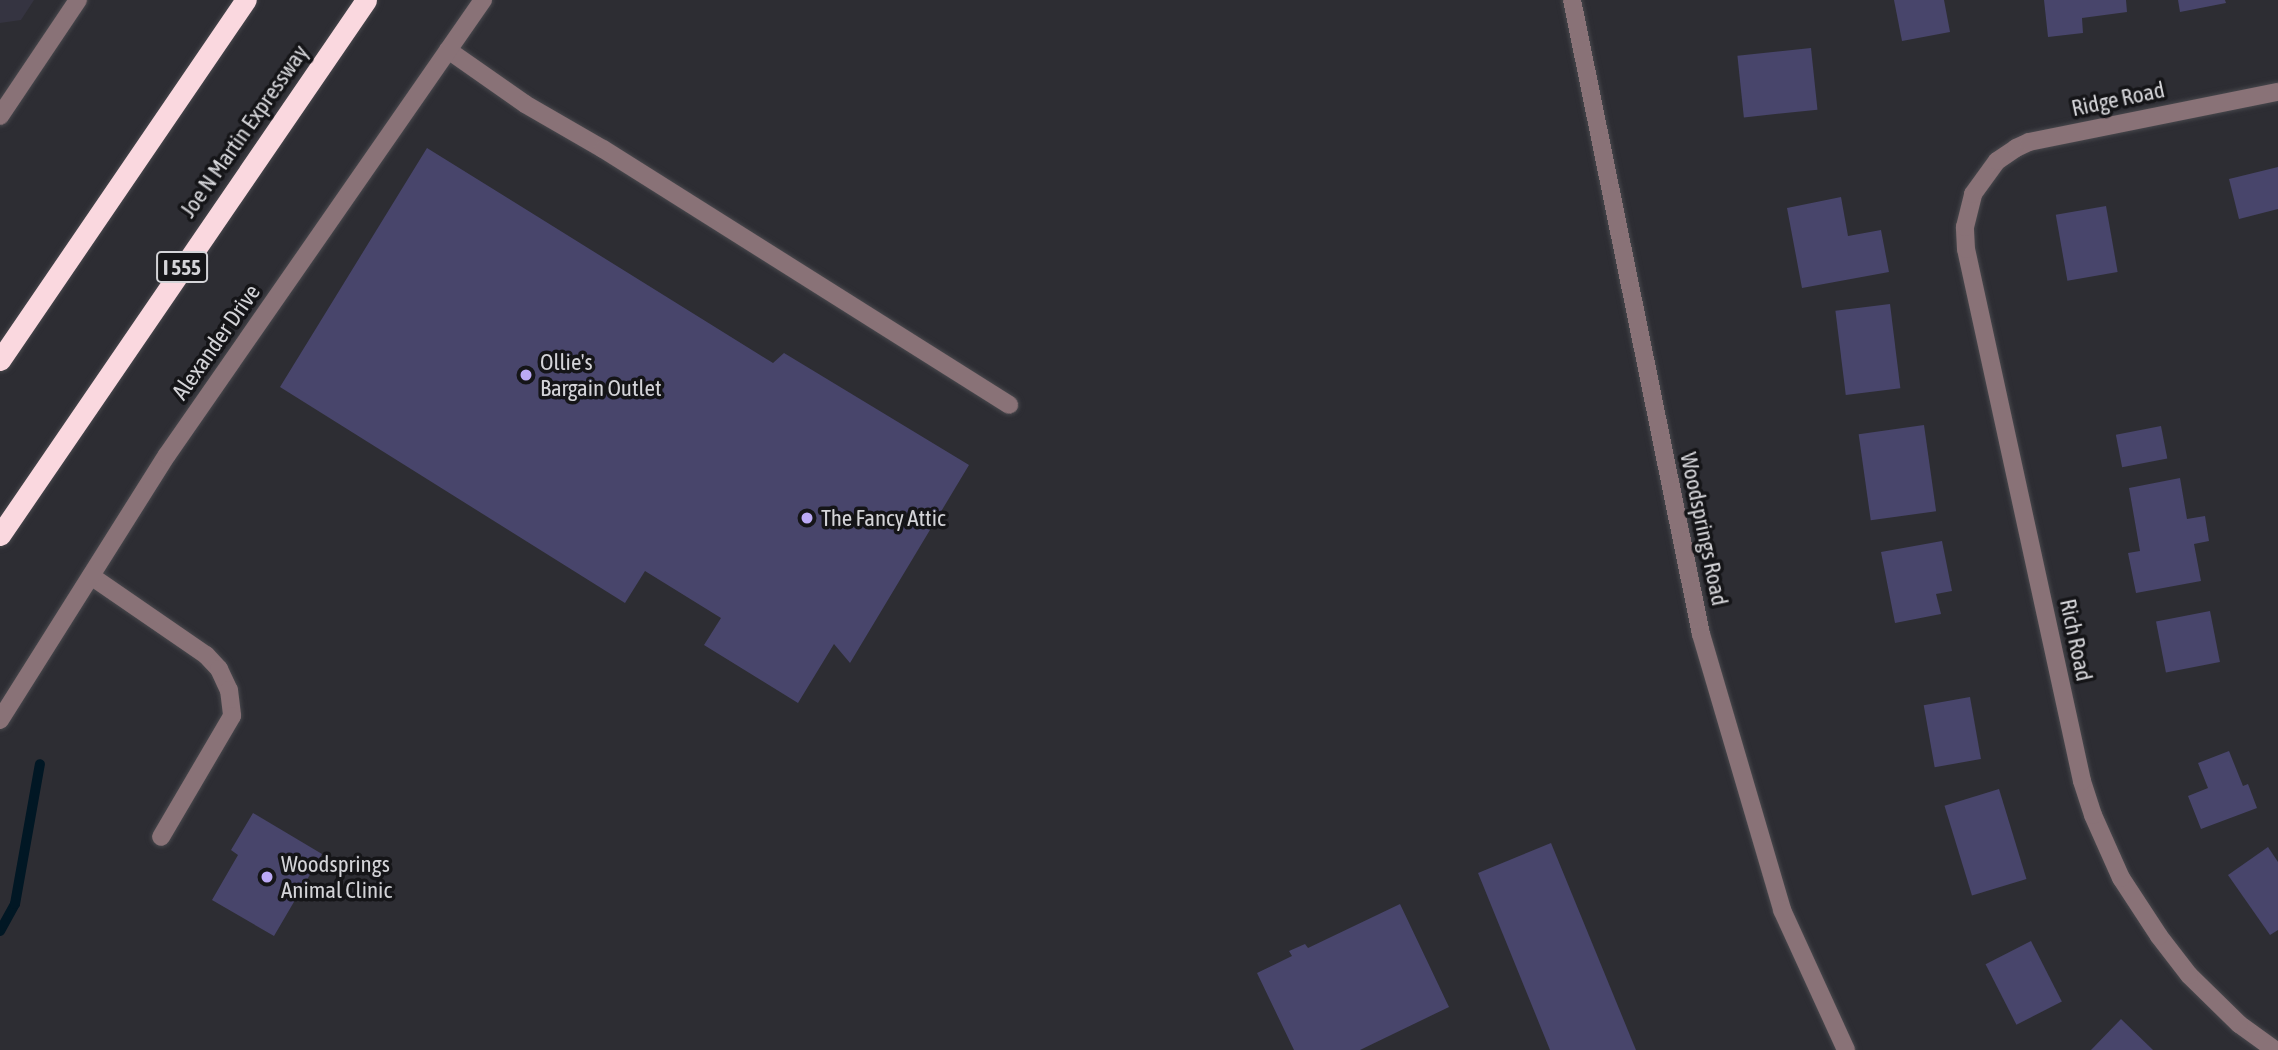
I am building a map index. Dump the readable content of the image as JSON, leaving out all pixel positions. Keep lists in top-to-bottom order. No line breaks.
{"streets":{"highway":["Joe N Martin Expressway","I 555"],"street":["Ridge Road","Alexander Drive","Woodsprings Road","Rich Road"]},"crossings":[["Ridge Road","Rich Road"]],"places":["Ollie's Bargain Outlet","The Fancy Attic","Woodsprings Animal Clinic"]}
